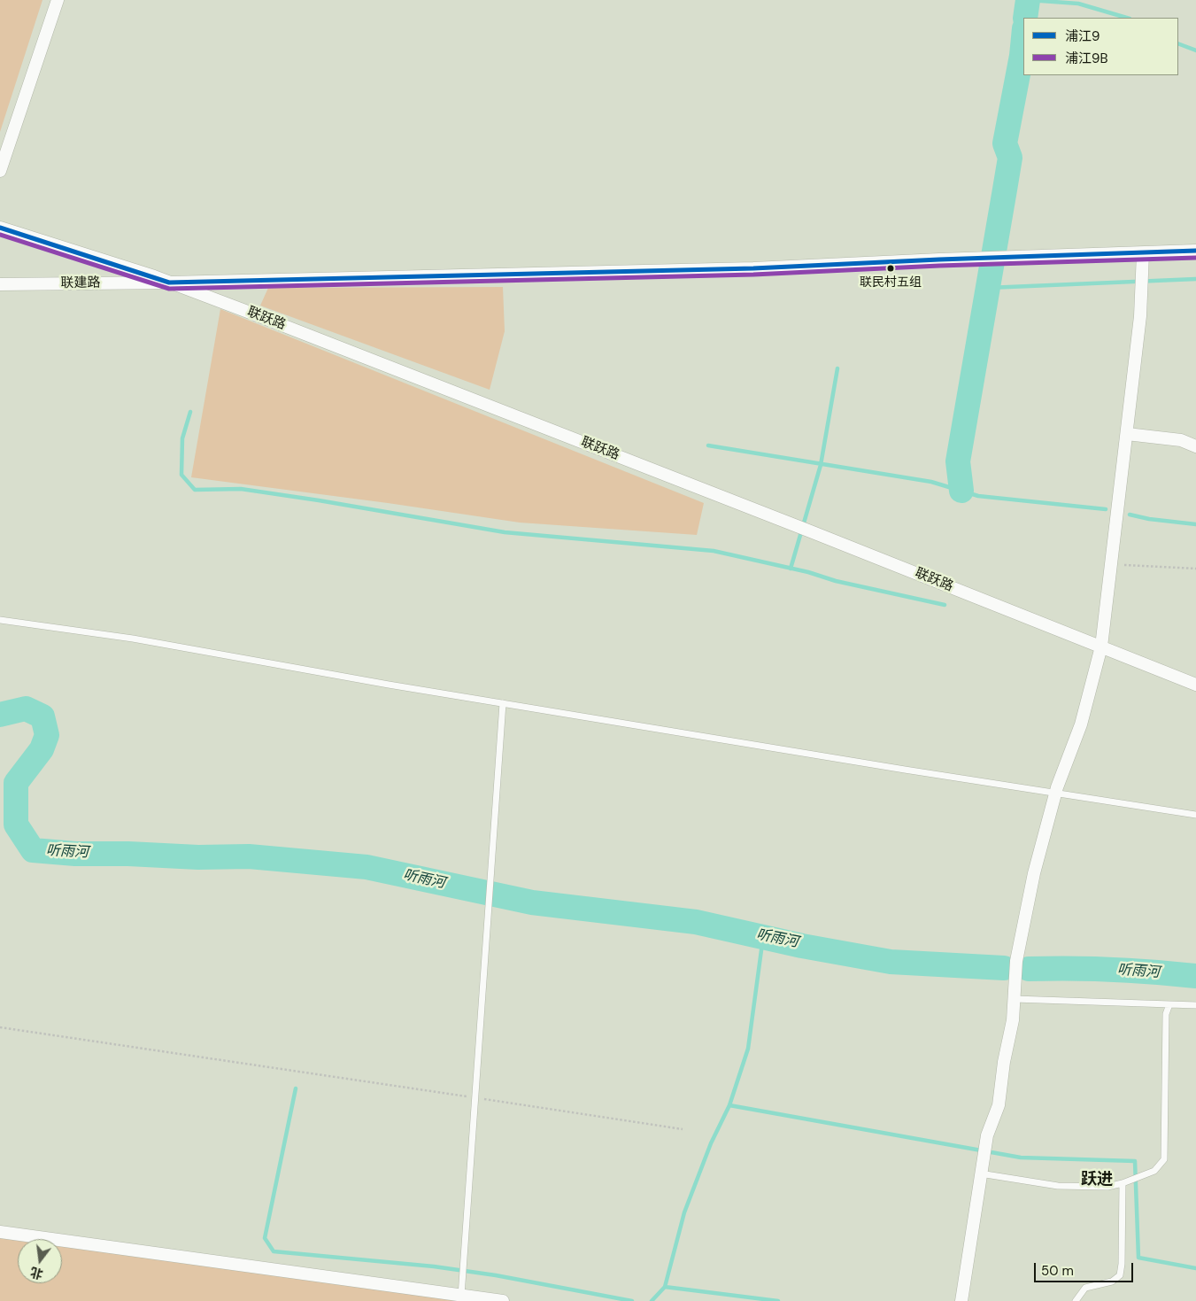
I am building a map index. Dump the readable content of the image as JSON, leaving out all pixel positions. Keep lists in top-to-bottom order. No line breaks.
{"streets":{"street":["联建路","联跃路"]},"crossings":[["联建路","联跃路"]],"districts":["跃进"],"water":["听雨河"],"places":["联民村五组"],"lines":["transit line 浦江9","transit line 浦江9B"],"legend":["浦江9","浦江9B"],"scale_bar":"50 m","north":"bottom"}
